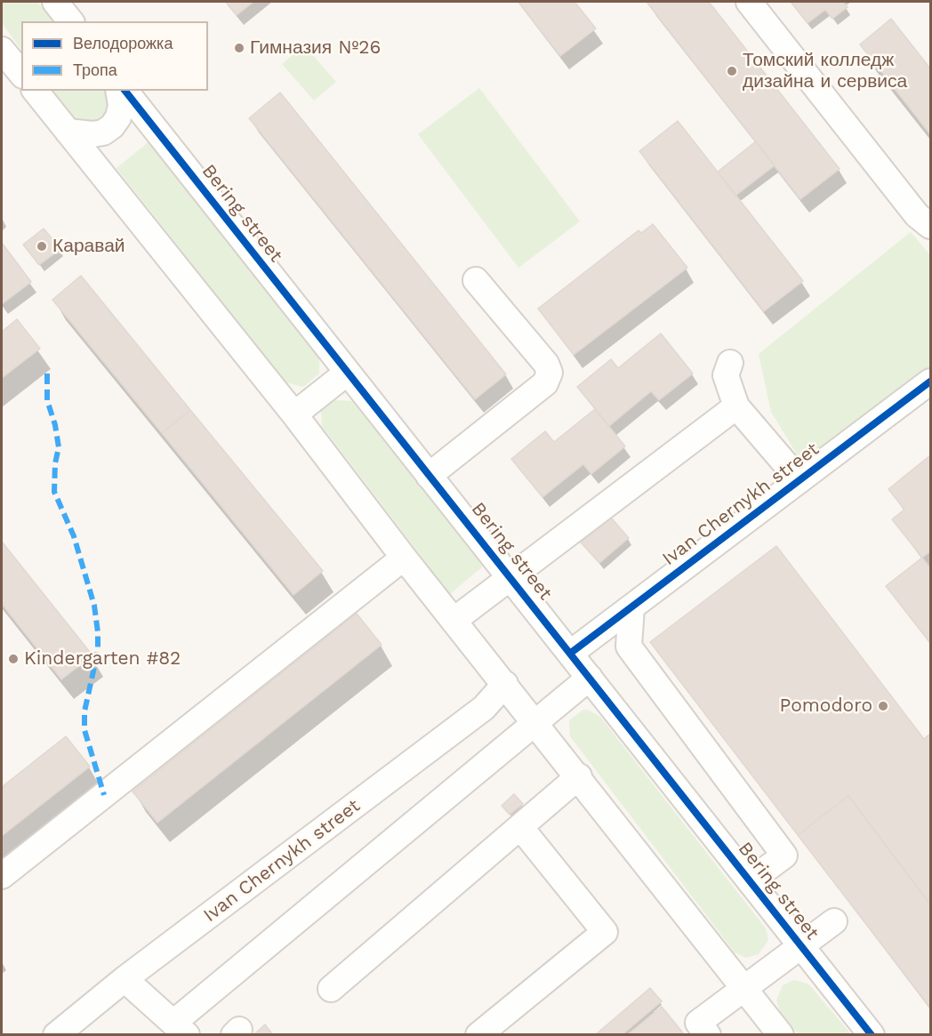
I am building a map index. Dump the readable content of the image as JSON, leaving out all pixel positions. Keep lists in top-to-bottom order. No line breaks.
{"streets":{"street":["Bering street","Ivan Chernykh street"]},"crossings":[["Bering street","Ivan Chernykh street"]],"places":["Гимназия №26","Томский колледж дизайна и сервиса","Каравай","Kindergarten #82","Pomodoro"],"legend":["Велодорожка","Тропа"]}
